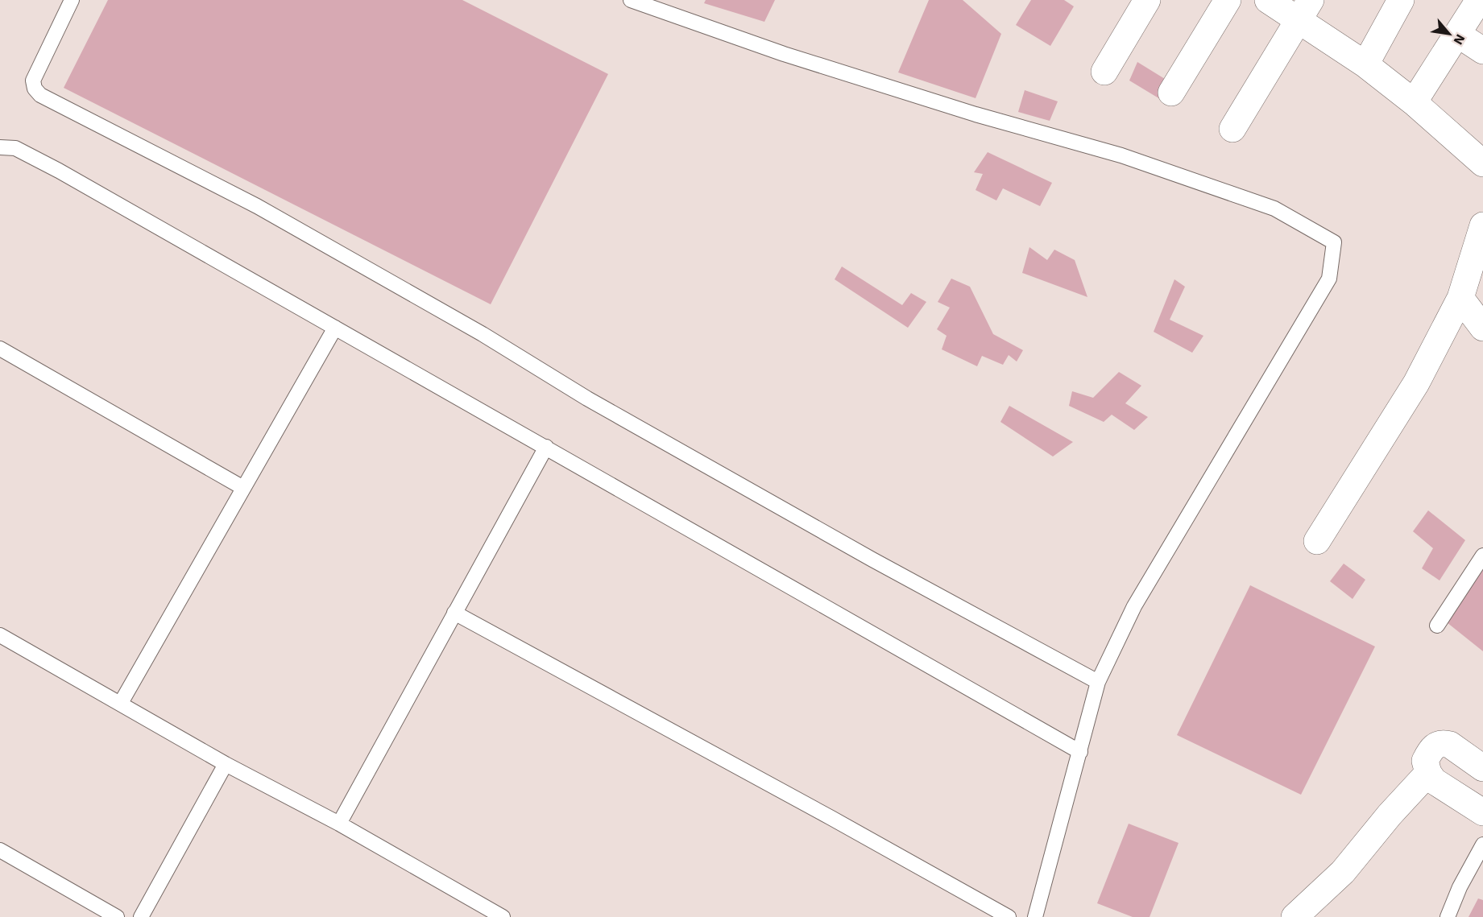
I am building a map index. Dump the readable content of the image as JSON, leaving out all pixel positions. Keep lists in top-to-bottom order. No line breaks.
{"north":"bottom right"}
